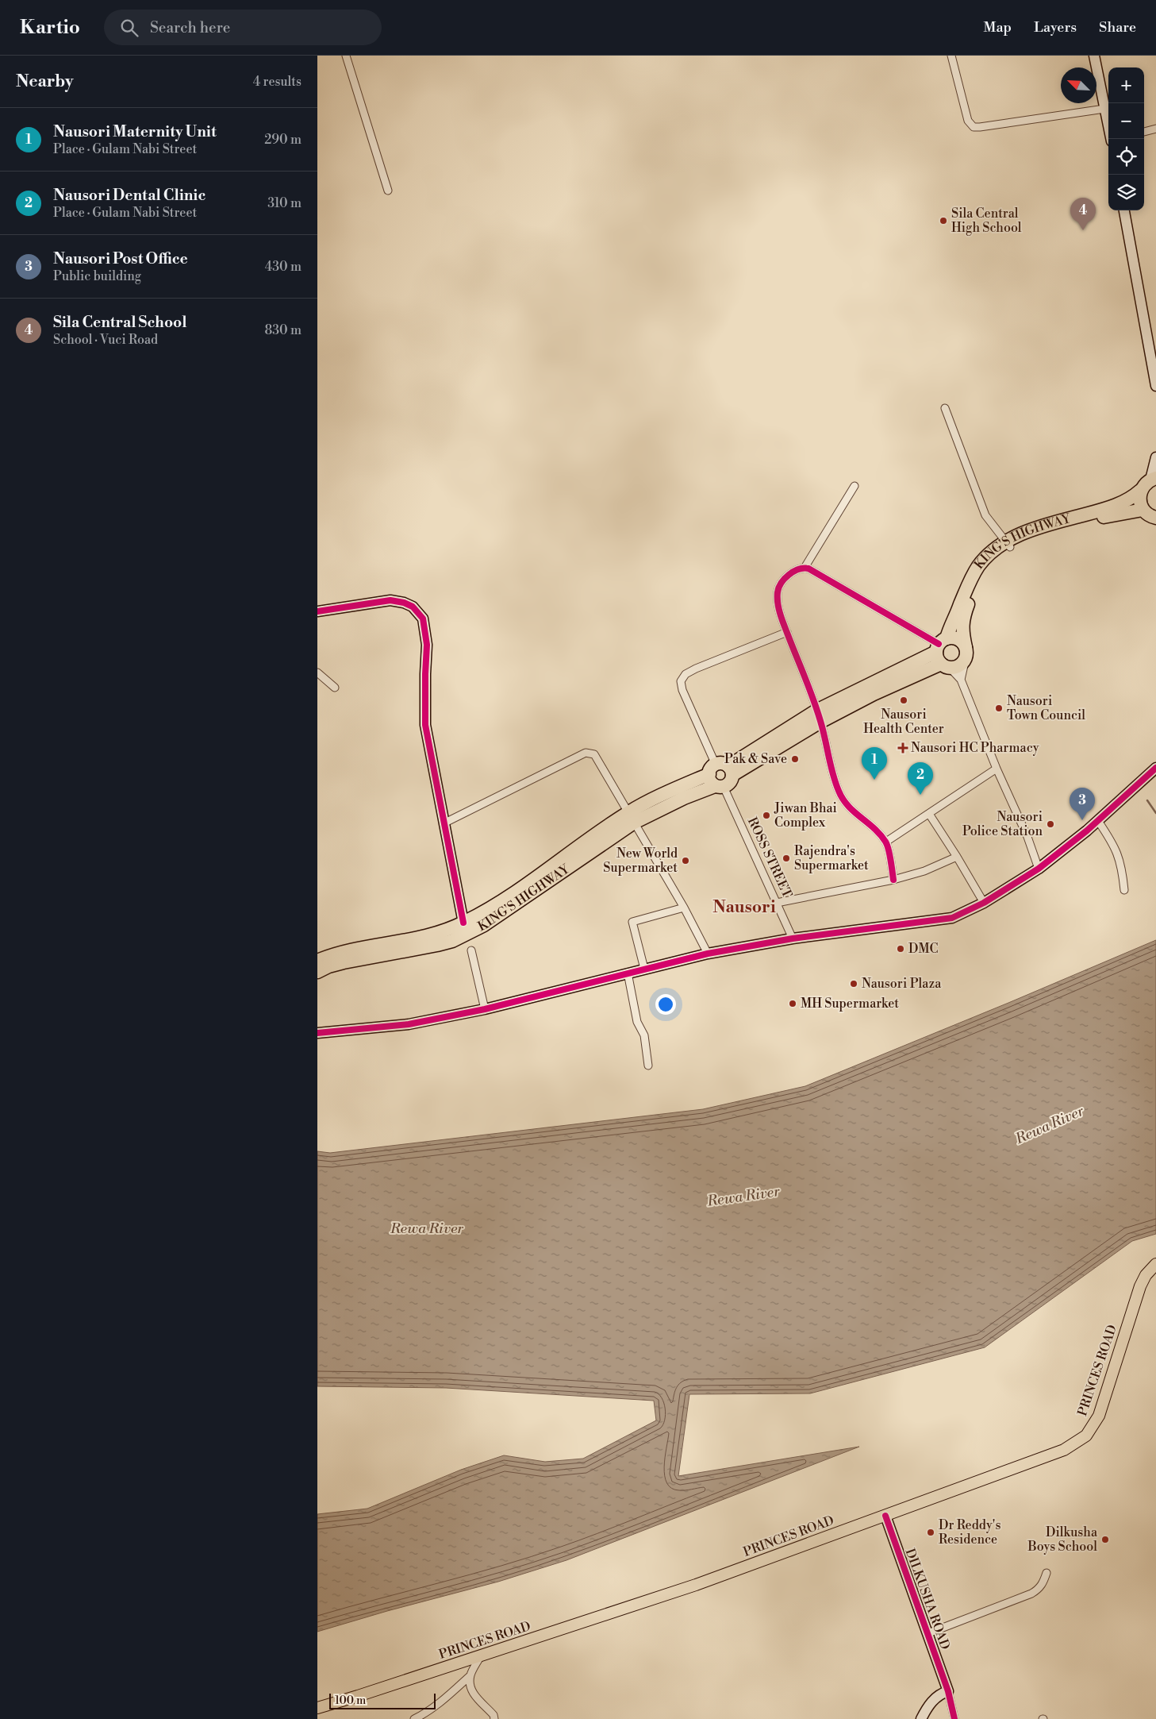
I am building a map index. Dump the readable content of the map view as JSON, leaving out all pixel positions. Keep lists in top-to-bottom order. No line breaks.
{"streets":{"highway":["KING'S HIGHWAY"],"main road":["PRINCES ROAD"],"street":["ROSS STREET","DILKUSHA ROAD"]},"crossings":[["KING'S HIGHWAY","ROSS STREET"],["PRINCES ROAD","DILKUSHA ROAD"]],"districts":["Nausori"],"water":["Rewa River"],"places":{"other":["Sila Central High School","Nausori Health Center","Nausori Town Council","Pak & Save","Jiwan Bhai Complex","Nausori Police Station","Rajendra's Supermarket","New World Supermarket","DMC","Nausori Plaza","MH Supermarket","Dr Reddy's Residence","Dilkusha Boys School"],"health":["Nausori HC Pharmacy"]},"scale_bar":"100 m","north":"top left","page":{"header":"Kartio","search":"Search here","nav":["Map","Layers","Share"],"heading":["Nearby","4 results"],"map_buttons":["+","−"],"list":[{"mark":"1","name":"Nausori Maternity Unit","note":"Place · Gulam Nabi Street","value":"290 m"},{"mark":"2","name":"Nausori Dental Clinic","note":"Place · Gulam Nabi Street","value":"310 m"},{"mark":"3","name":"Nausori Post Office","note":"Public building","value":"430 m"},{"mark":"4","name":"Sila Central School","note":"School · Vuci Road","value":"830 m"}],"pins":["4","1","2","3"],"scale":"100 m"}}
